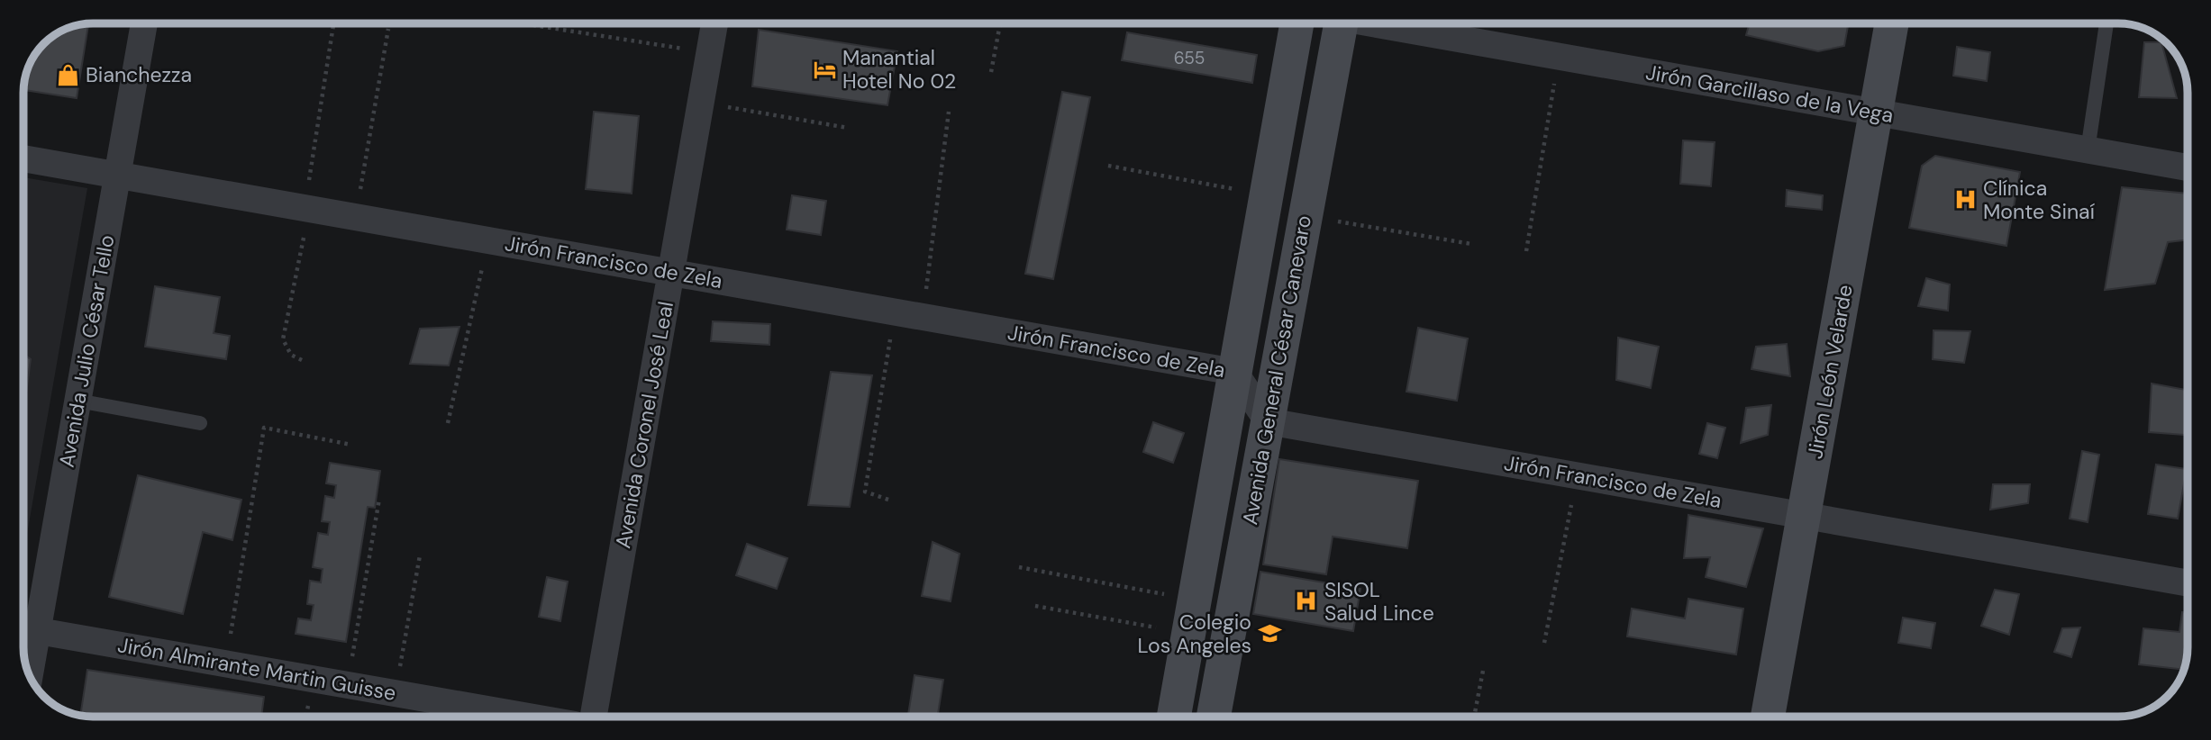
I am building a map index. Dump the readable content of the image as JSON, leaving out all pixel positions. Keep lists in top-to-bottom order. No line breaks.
{"streets":{"main road":["Avenida General César Canevaro","Jirón León Velarde"],"street":["Jirón Garcillaso de la Vega","Jirón Francisco de Zela","Avenida Julio César Tello","Avenida Coronel José Leal","Jirón Almirante Martin Guisse"]},"crossings":[["Jirón Garcillaso de la Vega","Jirón León Velarde"],["Jirón Francisco de Zela","Avenida Julio César Tello"],["Jirón Francisco de Zela","Avenida General César Canevaro"],["Jirón Francisco de Zela","Jirón León Velarde"],["Jirón Francisco de Zela","Avenida Coronel José Leal"],["Avenida Julio César Tello","Jirón Almirante Martin Guisse"]],"places":{"hotel":["Manantial Hotel No 02"],"shop":["Bianchezza"],"hospital":["Clínica Monte Sinaí","SISOL Salud Lince"],"school or university":["Colegio Los Angeles"]},"house_numbers":["655"]}
